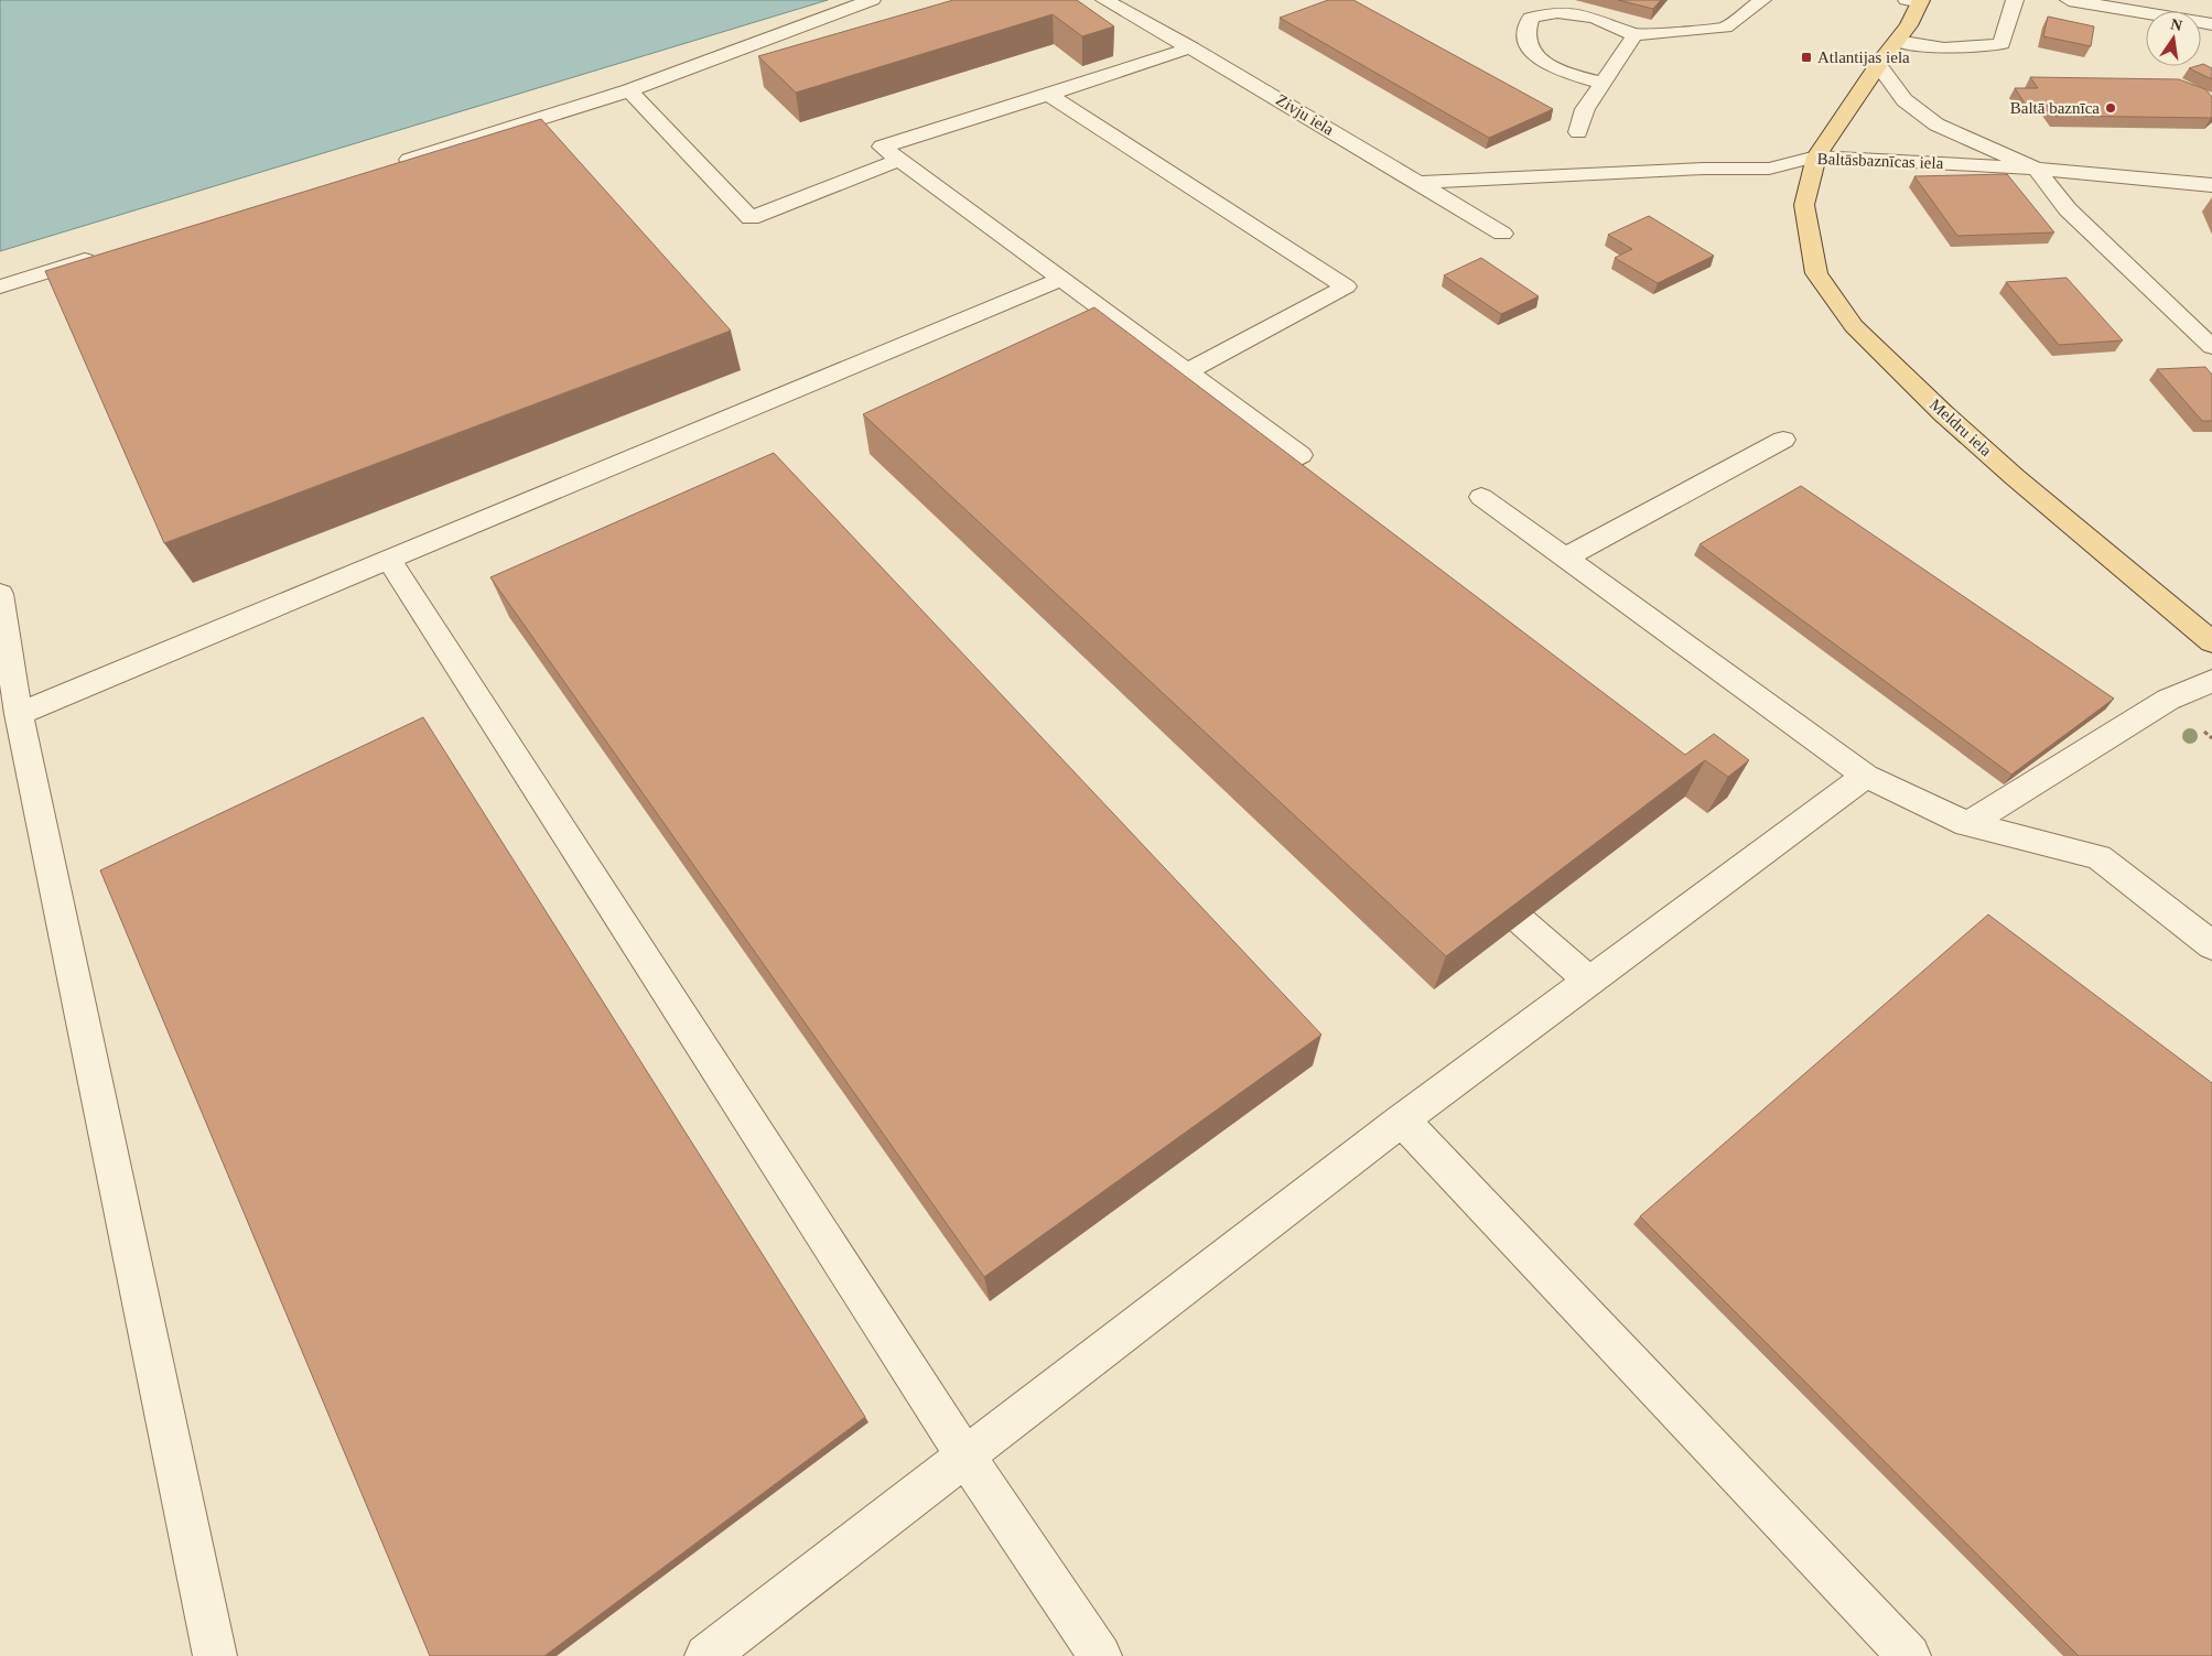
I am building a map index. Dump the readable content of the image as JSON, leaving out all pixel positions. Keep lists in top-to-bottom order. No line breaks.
{"streets":{"main road":["Meldru iela"],"street":["Zivju iela","Baltāsbaznīcas iela"]},"crossings":[["Zivju iela","Baltāsbaznīcas iela"],["Baltāsbaznīcas iela","Meldru iela"]],"places":{"transit":["Atlantijas iela"],"other":["Baltā baznīca"]},"north":"top"}
